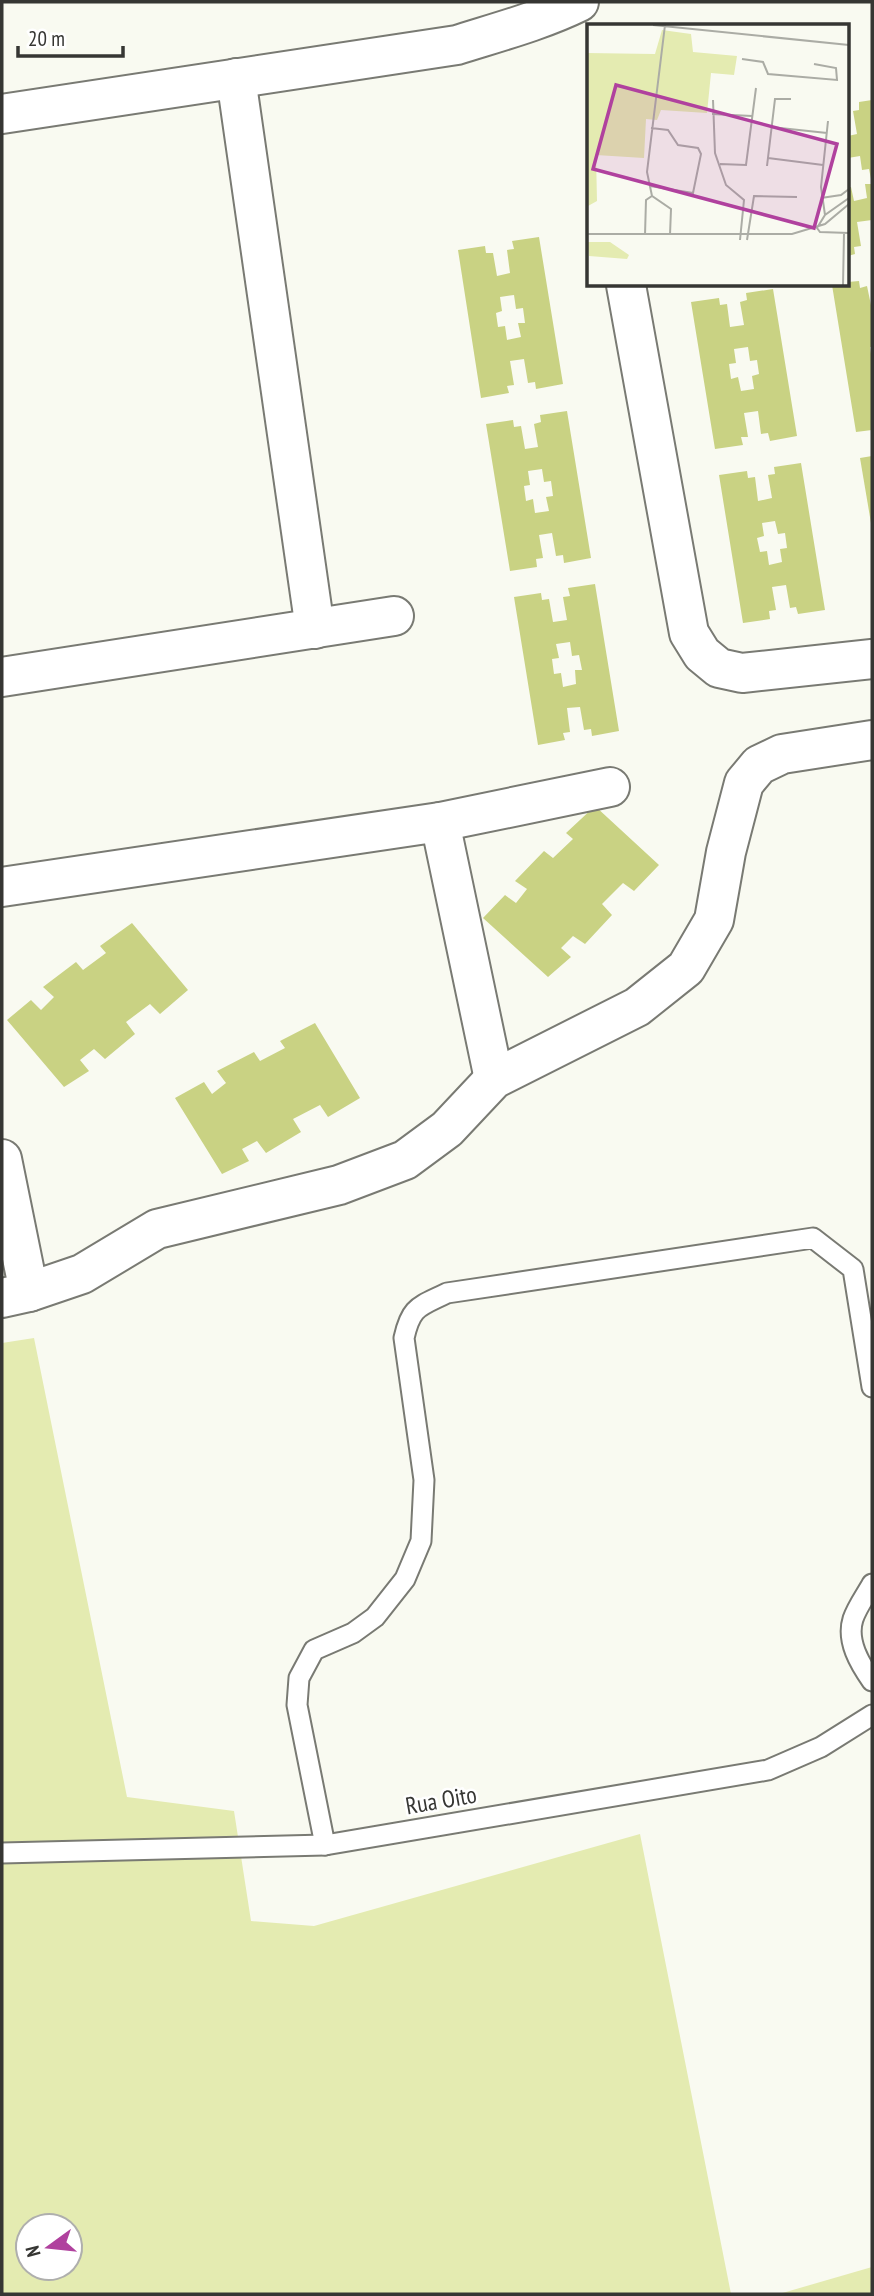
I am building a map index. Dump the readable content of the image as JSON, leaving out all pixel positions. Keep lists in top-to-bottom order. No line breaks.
{"streets":{"lane":["Rua Oito"]},"scale_bar":"20 m","north":"left"}
